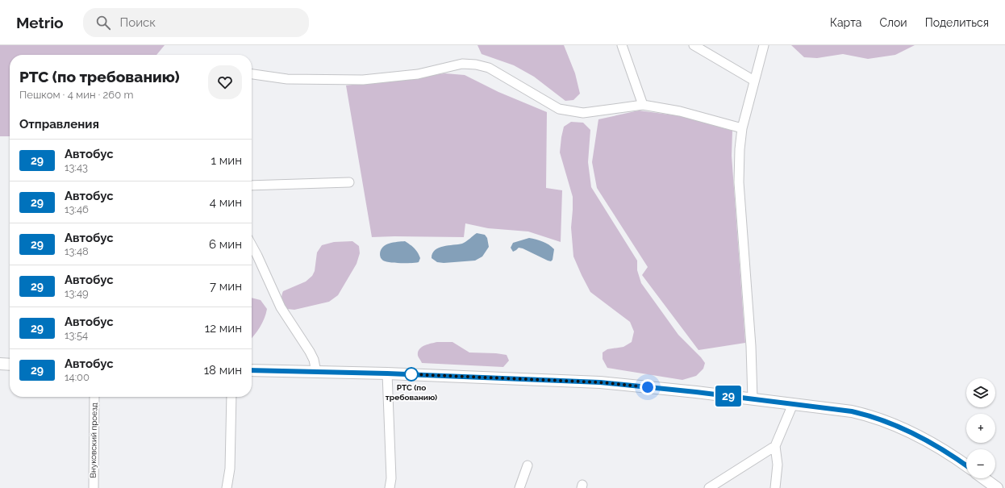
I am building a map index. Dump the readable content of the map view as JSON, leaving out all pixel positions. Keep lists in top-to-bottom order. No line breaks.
{"streets":{"street":["Внуковский проезд"]},"places":["РТС (по требованию)"],"lines":["bus line 29"],"page":{"header":"Metrio","search":"Поиск","nav":["Карта","Слои","Поделиться"],"on_map":"29","heading":[["РТС (по требованию)","Пешком · 4 мин · 260 m"],"Отправления"],"list":[{"mark":"29","name":"Автобус","note":"13:43","value":"1 мин"},{"mark":"29","name":"Автобус","note":"13:46","value":"4 мин"},{"mark":"29","name":"Автобус","note":"13:48","value":"6 мин"},{"mark":"29","name":"Автобус","note":"13:49","value":"7 мин"},{"mark":"29","name":"Автобус","note":"13:54","value":"12 мин"},{"mark":"29","name":"Автобус","note":"14:00","value":"18 мин"}],"map_buttons":["+","−"]}}
